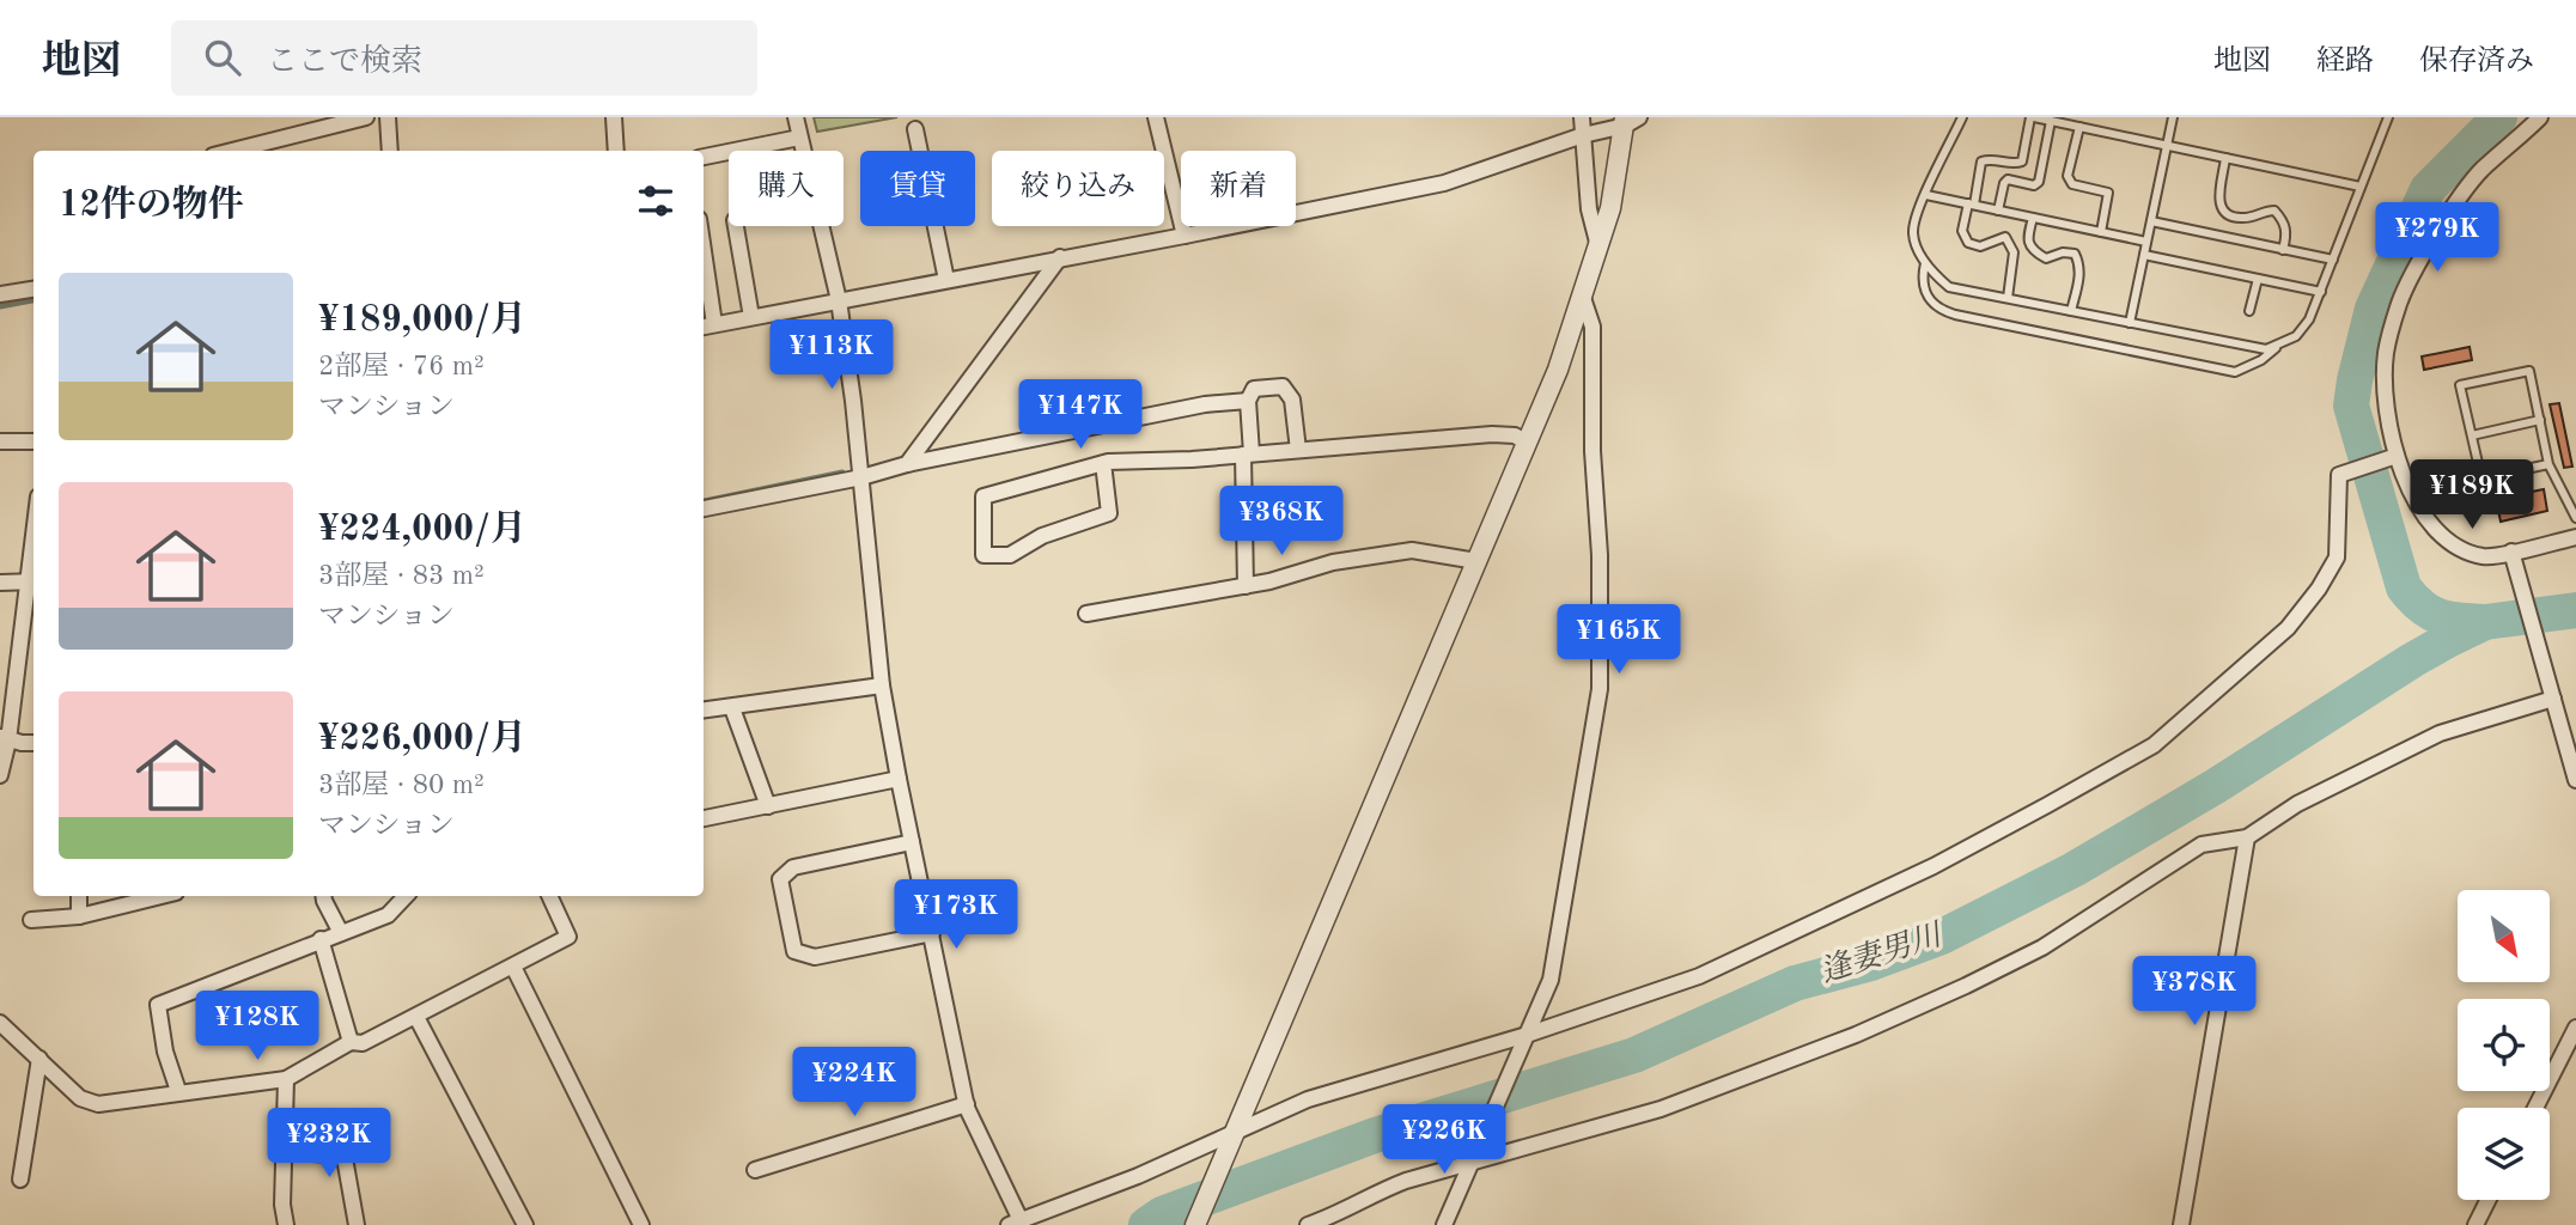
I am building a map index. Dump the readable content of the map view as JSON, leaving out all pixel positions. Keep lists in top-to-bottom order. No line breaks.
{"water":["逢妻男川"],"north":"bottom right","page":{"header":"地図","search":"ここで検索","nav":["地図","経路","保存済み"],"chip":["購入","賃貸","絞り込み","新着"],"heading":"12件の物件","price":["¥279K","¥113K","¥147K","¥189K","¥368K","¥165K","¥173K","¥378K","¥128K","¥224K","¥226K","¥232K"],"list":[{"name":"¥189,000/月","note":"2部屋 · 76 m² · マンション"},{"name":"¥224,000/月","note":"3部屋 · 83 m² · マンション"},{"name":"¥226,000/月","note":"3部屋 · 80 m² · マンション"}]}}
